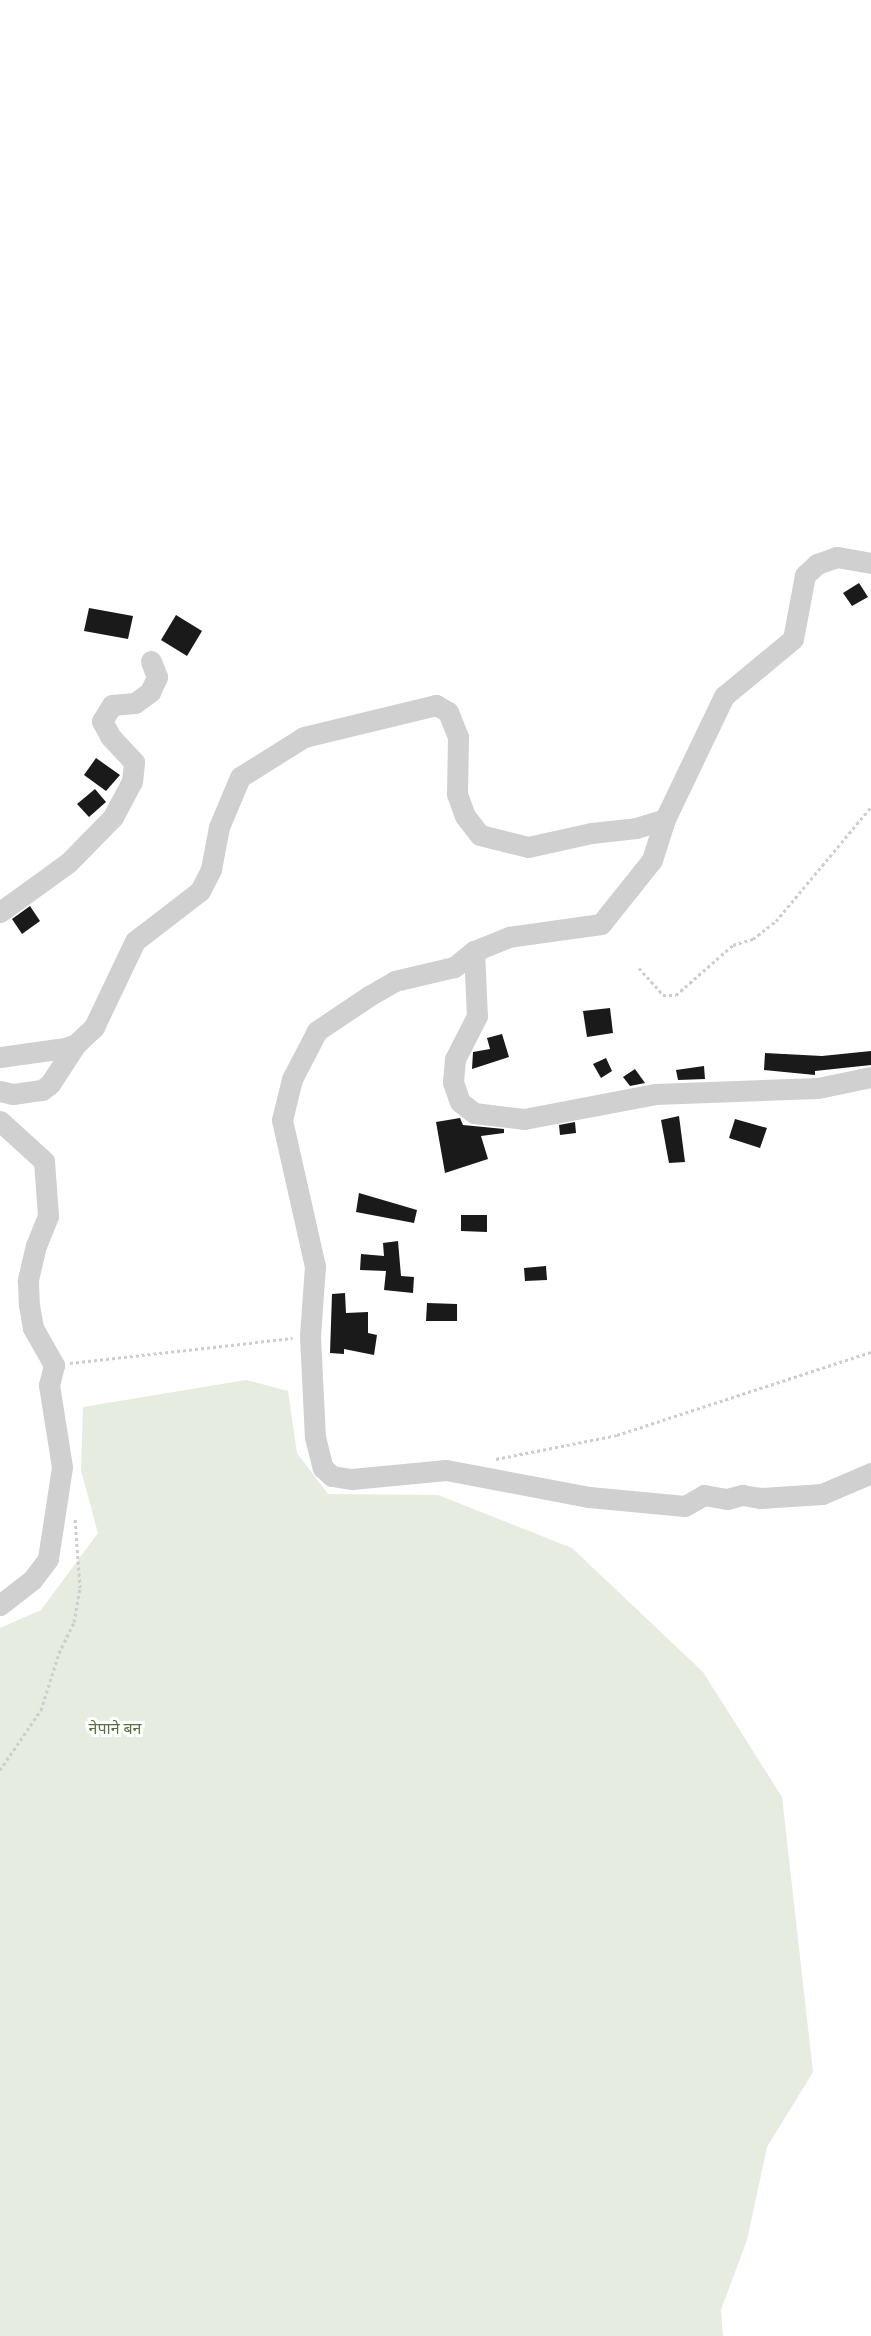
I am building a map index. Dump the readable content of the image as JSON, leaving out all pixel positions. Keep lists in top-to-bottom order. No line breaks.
{"parks":["नेपाने बन"]}
